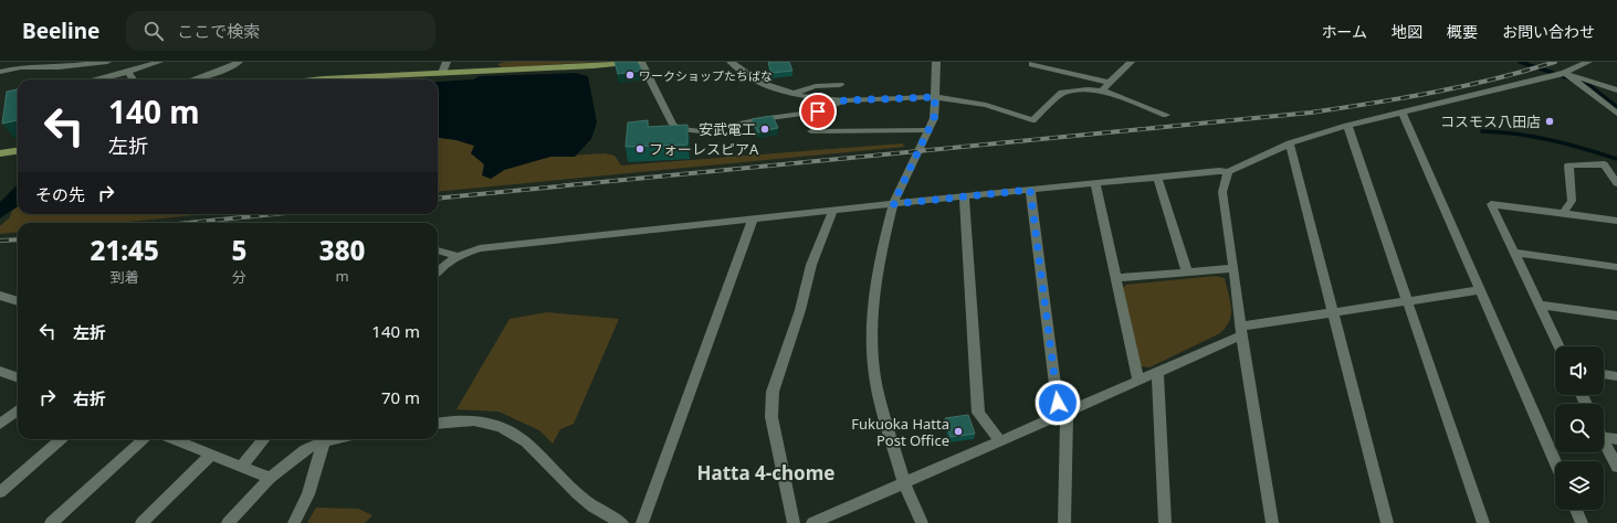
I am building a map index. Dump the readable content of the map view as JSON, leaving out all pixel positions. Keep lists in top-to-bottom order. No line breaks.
{"districts":["Hatta 4-chome"],"places":["ワークショップたちばな","コスモス八田店","安武電工","フォーレスピアA","Fukuoka Hatta Post Office"],"page":{"header":"Beeline","search":"ここで検索","nav":["ホーム","地図","概要","お問い合わせ"],"turn":["140 m","左折"],"then":"その先","eta":["21:45","到着","5","分","380","m"],"list":[{"name":"左折","value":"140 m"},{"name":"右折","value":"70 m"}]}}
